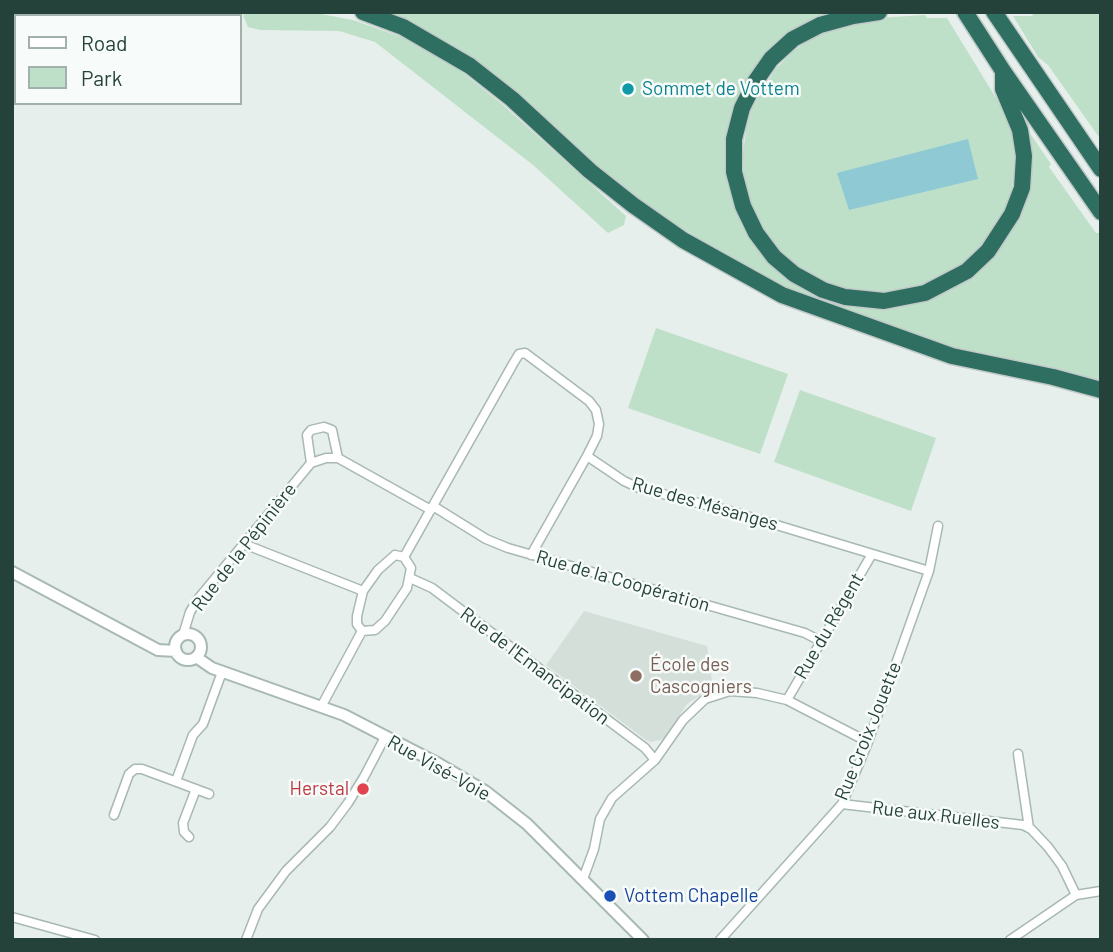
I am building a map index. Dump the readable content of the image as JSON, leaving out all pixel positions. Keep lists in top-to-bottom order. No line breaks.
{"streets":{"street":["Rue des Mésanges","Rue de la Pépinière","Rue de la Coopération","Rue du Régent","Rue de l'Emancipation","Rue Croix Jouette","Rue Visé-Voie","Rue aux Ruelles"]},"crossings":[["Rue des Mésanges","Rue du Régent"],["Rue des Mésanges","Rue Croix Jouette"],["Rue de la Pépinière","Rue Visé-Voie"],["Rue de la Coopération","Rue du Régent"],["Rue Croix Jouette","Rue aux Ruelles"]],"places":["Sommet de Vottem","École des Cascogniers","Herstal","Vottem Chapelle"],"legend":["Road","Park"]}
